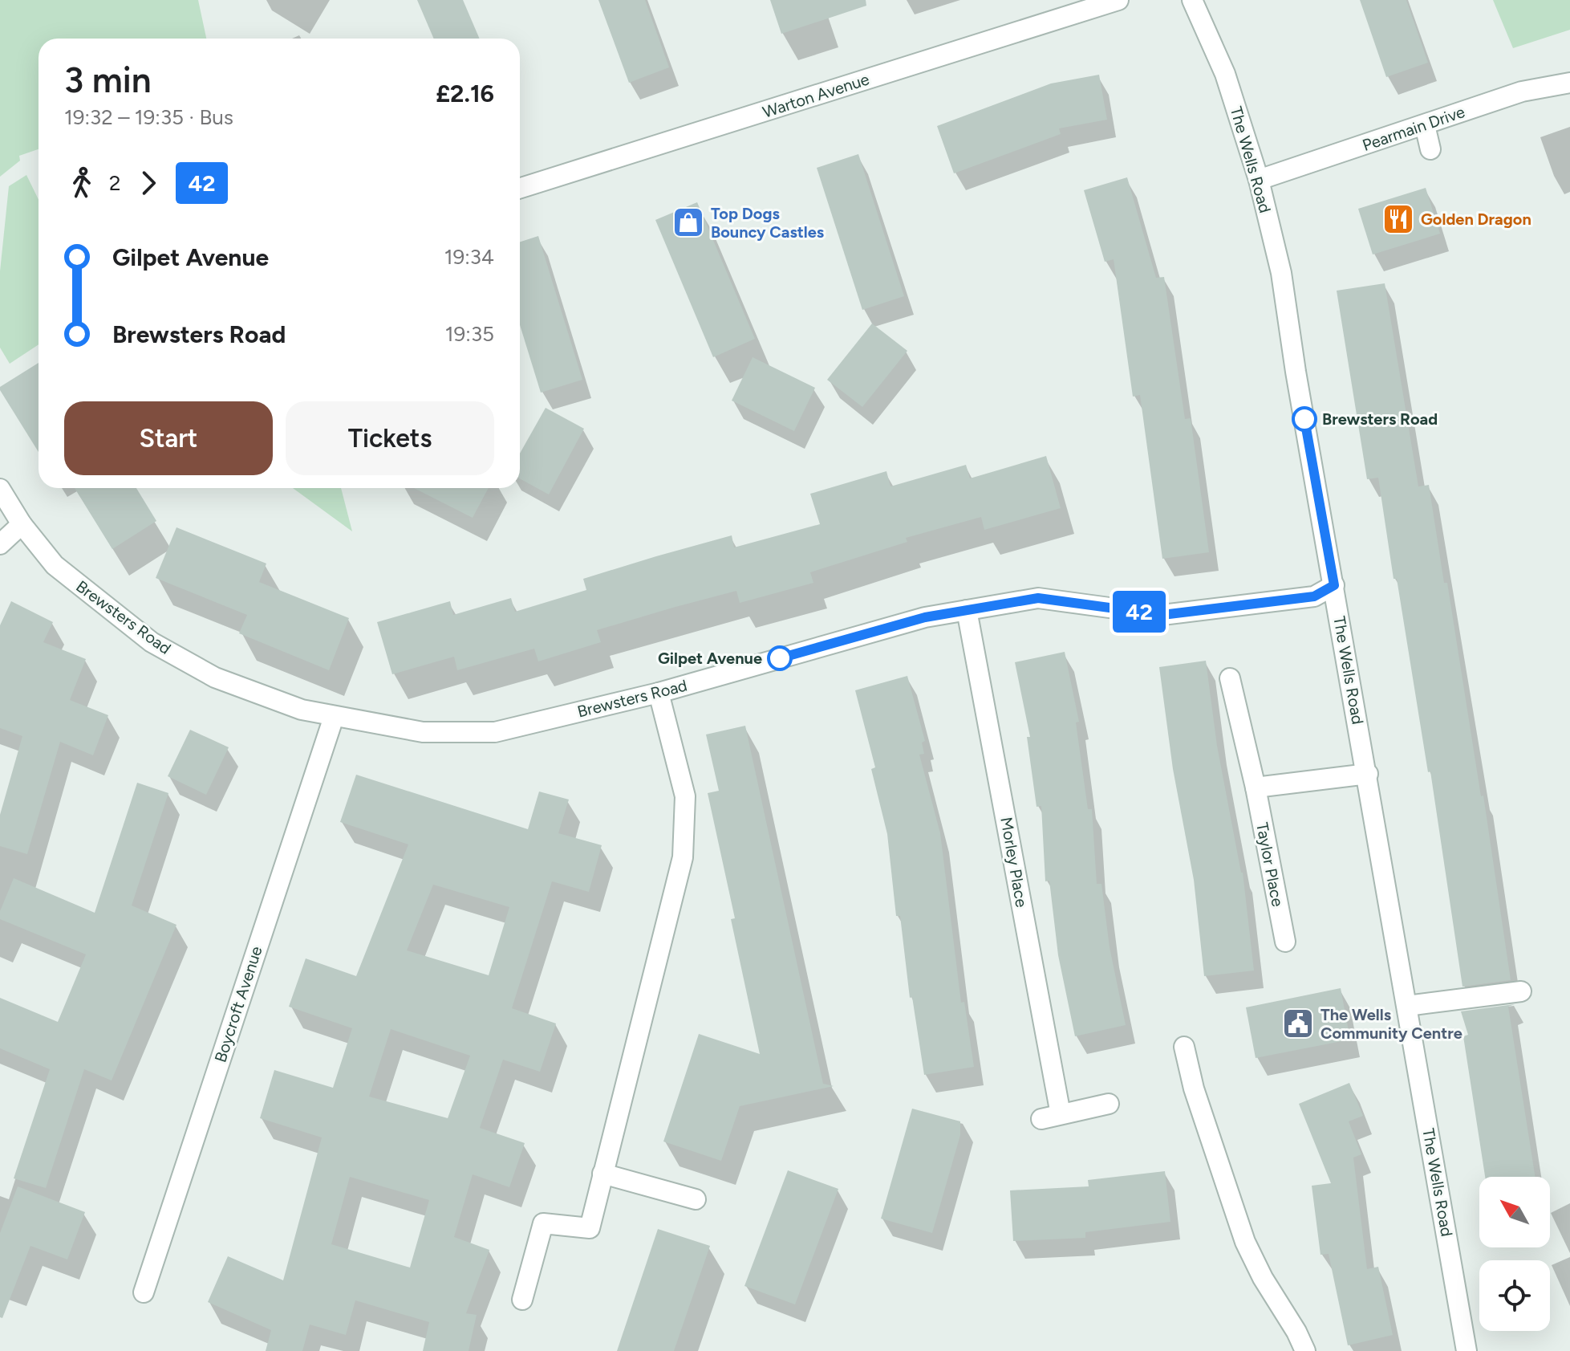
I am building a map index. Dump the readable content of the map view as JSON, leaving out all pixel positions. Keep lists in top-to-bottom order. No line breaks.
{"streets":{"street":["Warton Avenue","Pearmain Drive","The Wells Road","Brewsters Road","Morley Place","Taylor Place","Boycroft Avenue"]},"crossings":[["Pearmain Drive","The Wells Road"],["The Wells Road","Brewsters Road"],["Brewsters Road","Morley Place"],["Brewsters Road","Boycroft Avenue"]],"places":{"restaurant":["Golden Dragon"],"shop":["Top Dogs Bouncy Castles"],"other":["Brewsters Road","Gilpet Avenue"],"public building":["The Wells Community Centre"]},"lines":["bus line 42"],"north":"top left","page":{"on_map":"42","heading":["3 min","19:32 – 19:35 · Bus","£2.16"],"legs":["2","42"],"list":[{"name":"Gilpet Avenue","value":"19:34"},{"name":"Brewsters Road","value":"19:35"}],"buttons":["Start","Tickets"]}}
